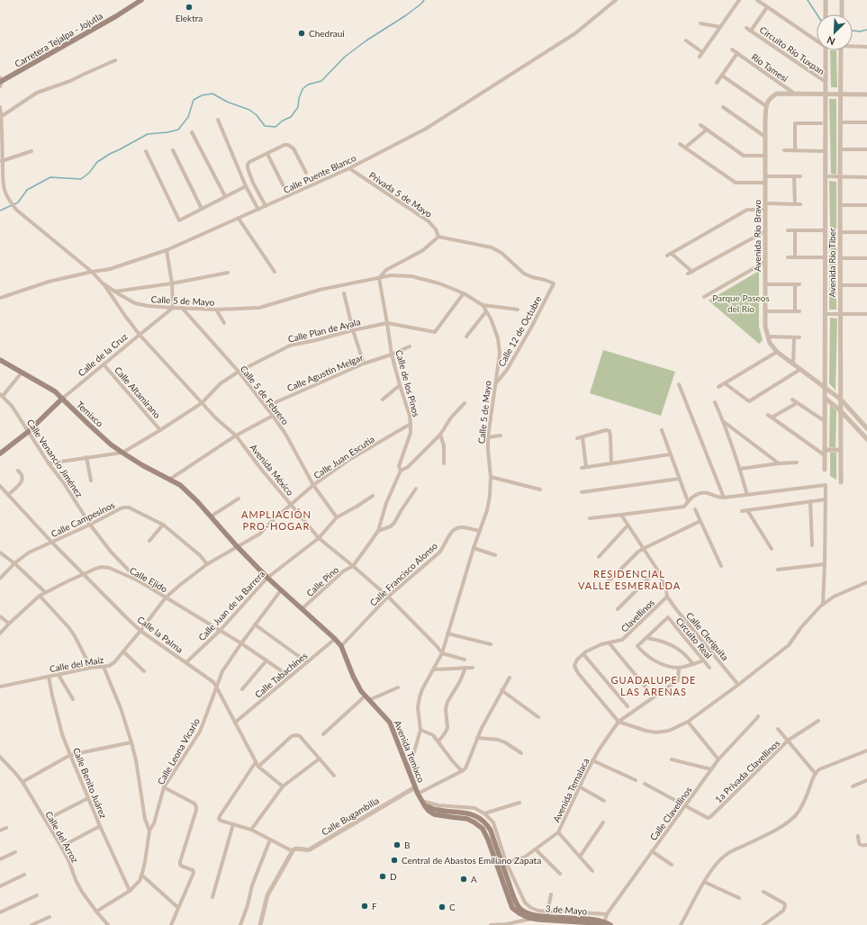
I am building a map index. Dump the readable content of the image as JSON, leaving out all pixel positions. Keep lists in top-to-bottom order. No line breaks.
{"streets":{"main road":["Carretera Tejalpa - Jojutla","Calle de la Cruz","Temixco","Avenida Temixco","3 de Mayo"],"street":["Circuito Río Tuxpan","Río Tamesí","Calle Puente Blanco","Privada 5 de Mayo","Avenida Río Bravo","Avenida Río Tiber","Calle 5 de Mayo","Calle Plan de Ayala","Calle 12 de Octubre","Calle Agustín Melgar","Calle de los Pinos","Calle Altamirano","Calle 5 de Febrero","Calle Juan Escutia","Calle Venancio Jiménez","Avenida México","Calle Campesinos","Calle Francisco Alonso","Calle Ejido","Calle Pino","Calle Juan de la Barrera","Clavellinos","Calle la Palma","Calle Cleriguita","Circuito Real","Calle del Maíz","Calle Tabachines","Calle Leona Vicario","1a Privada Clavellinos","Calle Benito Juárez","Avenida Temalaca","Calle Clavellinos","Calle Bugambilia","Calle del Arroz"]},"crossings":[["Circuito Río Tuxpan","Avenida Río Tiber"],["Calle Puente Blanco","Privada 5 de Mayo"],["Calle Puente Blanco","Calle 5 de Mayo"],["Privada 5 de Mayo","Calle 5 de Mayo"],["Privada 5 de Mayo","Calle 12 de Octubre"],["Avenida Río Bravo","Avenida Río Tiber"],["Calle 5 de Mayo","Calle Plan de Ayala"],["Calle 5 de Mayo","Calle 12 de Octubre"],["Calle 5 de Mayo","Calle de la Cruz"],["Calle 5 de Mayo","Calle de los Pinos"],["Calle 5 de Mayo","Calle 5 de Febrero"],["Calle 5 de Mayo","Avenida México"],["Calle 5 de Mayo","Calle Francisco Alonso"],["Calle 5 de Mayo","Avenida Temixco"],["Calle Plan de Ayala","Calle de los Pinos"],["Calle Plan de Ayala","Calle Altamirano"],["Calle Plan de Ayala","Calle 5 de Febrero"],["Calle Plan de Ayala","Temixco"],["Calle Plan de Ayala","Calle Venancio Jiménez"],["Calle Plan de Ayala","Avenida México"],["Calle de la Cruz","Calle Altamirano"],["Calle de la Cruz","Temixco"],["Calle de la Cruz","Calle Venancio Jiménez"],["Calle de la Cruz","Avenida México"],["Calle Agustín Melgar","Calle de los Pinos"],["Calle Agustín Melgar","Calle 5 de Febrero"],["Calle de los Pinos","Calle Juan Escutia"],["Calle de los Pinos","Avenida México"],["Calle de los Pinos","Calle Pino"],["Calle 5 de Febrero","Calle Juan Escutia"],["Calle 5 de Febrero","Calle Juan de la Barrera"],["Temixco","Avenida Temixco"],["Calle Juan Escutia","Avenida México"],["Calle Juan Escutia","Calle del Maíz"],["Calle Juan Escutia","Avenida Temixco"],["Calle Venancio Jiménez","Calle Campesinos"],["Calle Venancio Jiménez","Calle Ejido"],["Avenida México","Calle Francisco Alonso"],["Avenida México","Calle Pino"],["Avenida México","Calle Juan de la Barrera"],["Calle Campesinos","Calle la Palma"],["Calle Campesinos","Calle del Maíz"],["Calle Francisco Alonso","Avenida Temixco"],["Calle Ejido","Calle Juan de la Barrera"],["Calle Ejido","Calle la Palma"],["Calle Ejido","Calle del Maíz"],["Calle Ejido","Calle Tabachines"],["Calle Ejido","Calle Leona Vicario"],["Calle Pino","Avenida Temixco"],["Calle Juan de la Barrera","Calle la Palma"],["Calle Juan de la Barrera","Avenida Temixco"],["Clavellinos","Calle Cleriguita"],["Calle la Palma","Calle del Maíz"],["Calle la Palma","Calle Tabachines"],["Calle la Palma","Calle Leona Vicario"],["Calle del Maíz","Avenida Temixco"],["Calle del Maíz","Calle Benito Juárez"],["Calle Tabachines","Avenida Temixco"],["Calle Leona Vicario","Avenida Temixco"],["Avenida Temixco","Calle Bugambilia"],["Avenida Temixco","3 de Mayo"],["1a Privada Clavellinos","Calle Clavellinos"],["Calle Clavellinos","3 de Mayo"]],"districts":["AMPLIACIÓN PRO-HOGAR","RESIDENCIAL VALLE ESMERALDA","GUADALUPE DE LAS ARENAS"],"parks":["Parque Paseos del Río"],"places":["Elektra","Chedraui","B","Central de Abastos Emiliano Zapata","D","A","F","C"],"north":"bottom left"}
